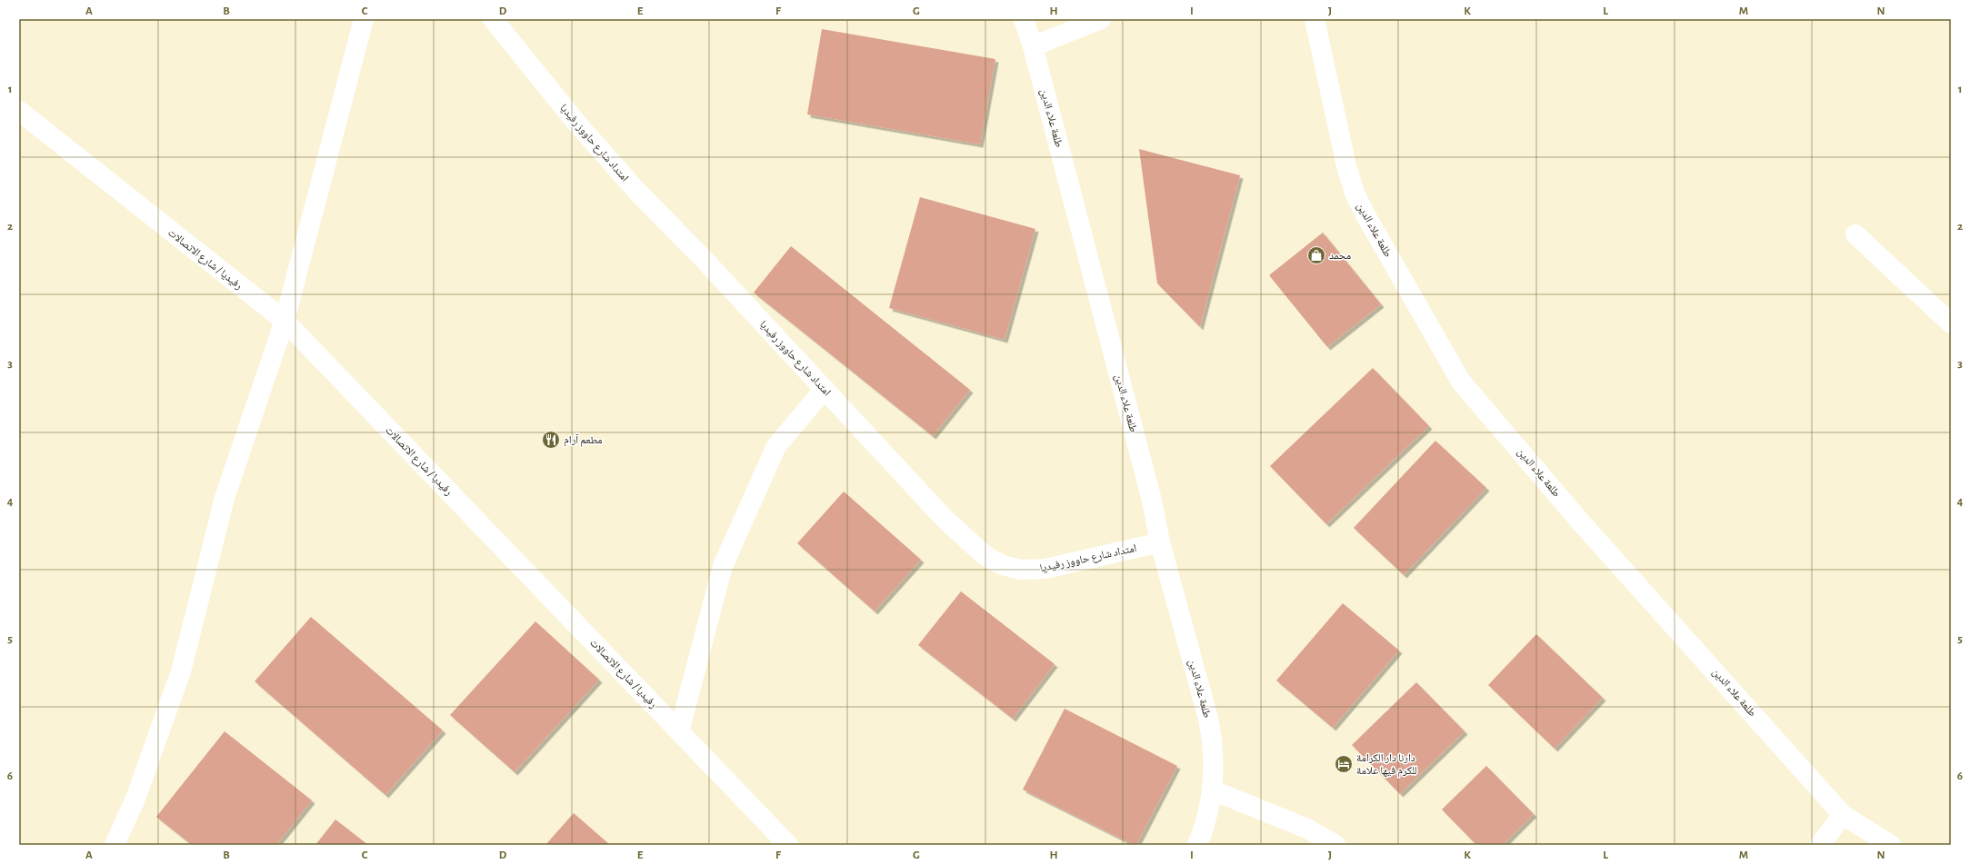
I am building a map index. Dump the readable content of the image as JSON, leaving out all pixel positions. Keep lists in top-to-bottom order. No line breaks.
{"streets":{"street":["طلعة علاء الدين","امتداد شارع حاووز رفيديا","رفيديا / شارع الاتصالات"]},"crossings":[["طلعة علاء الدين","امتداد شارع حاووز رفيديا"]],"places":{"shop":["محمد"],"restaurant":["مطعم آرام"],"hotel":["دارنا دار الكرامة للكرم فيها علامة"]},"grid":{"columns":["A","B","C","D","E","F","G","H","I","J","K","L","M","N"],"rows":["1","2","3","4","5","6"]}}
